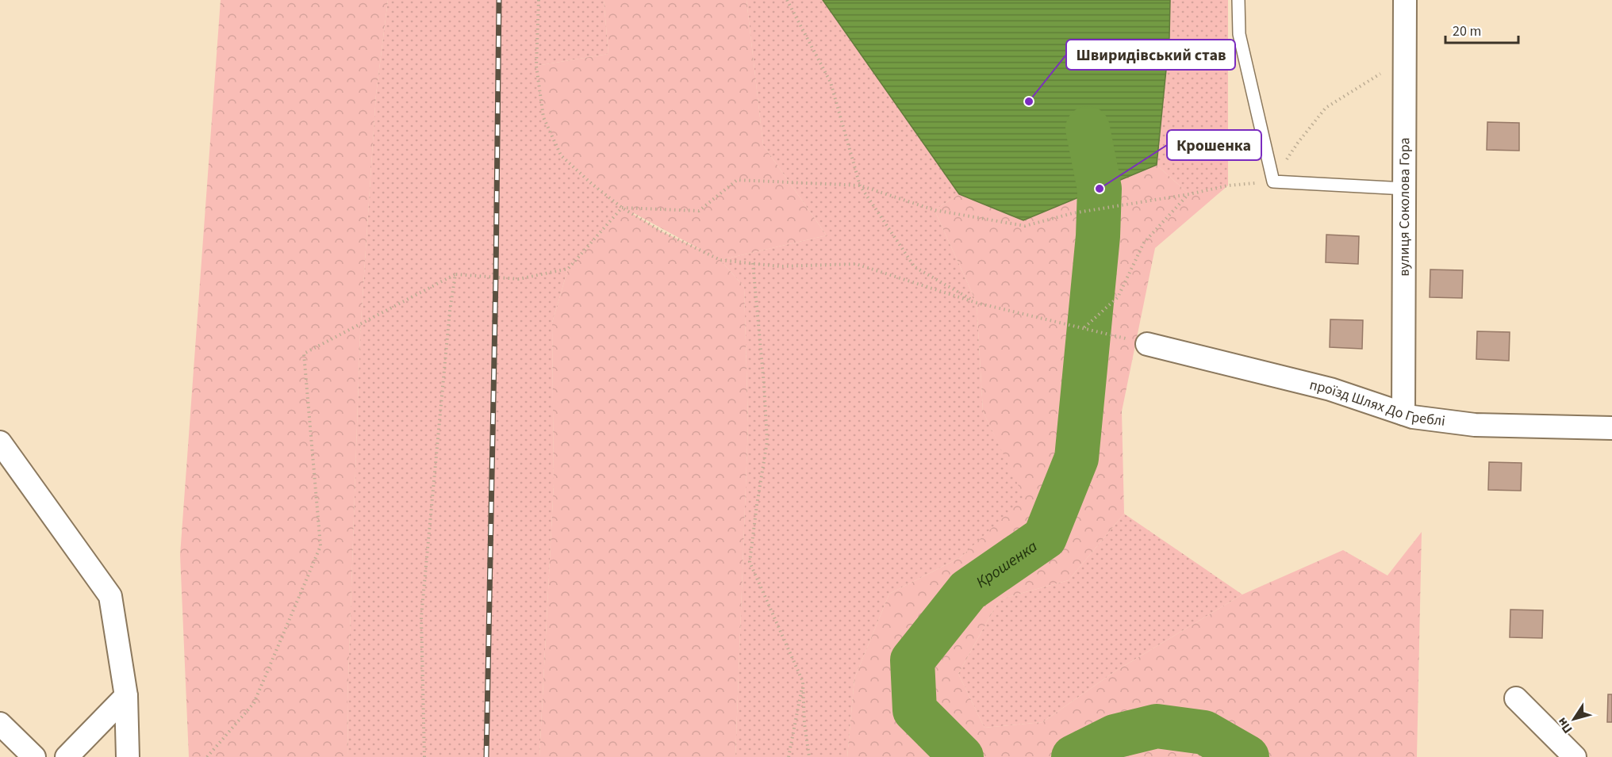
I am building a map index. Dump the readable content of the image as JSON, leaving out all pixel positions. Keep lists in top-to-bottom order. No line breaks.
{"streets":{"street":["вулиця Соколова Гора","проїзд Шлях До Греблі"]},"crossings":[["вулиця Соколова Гора","проїзд Шлях До Греблі"]],"water":["Крошенка"],"places":["Швиридівський став","Крошенка"],"scale_bar":"20 m","north":"bottom left"}
